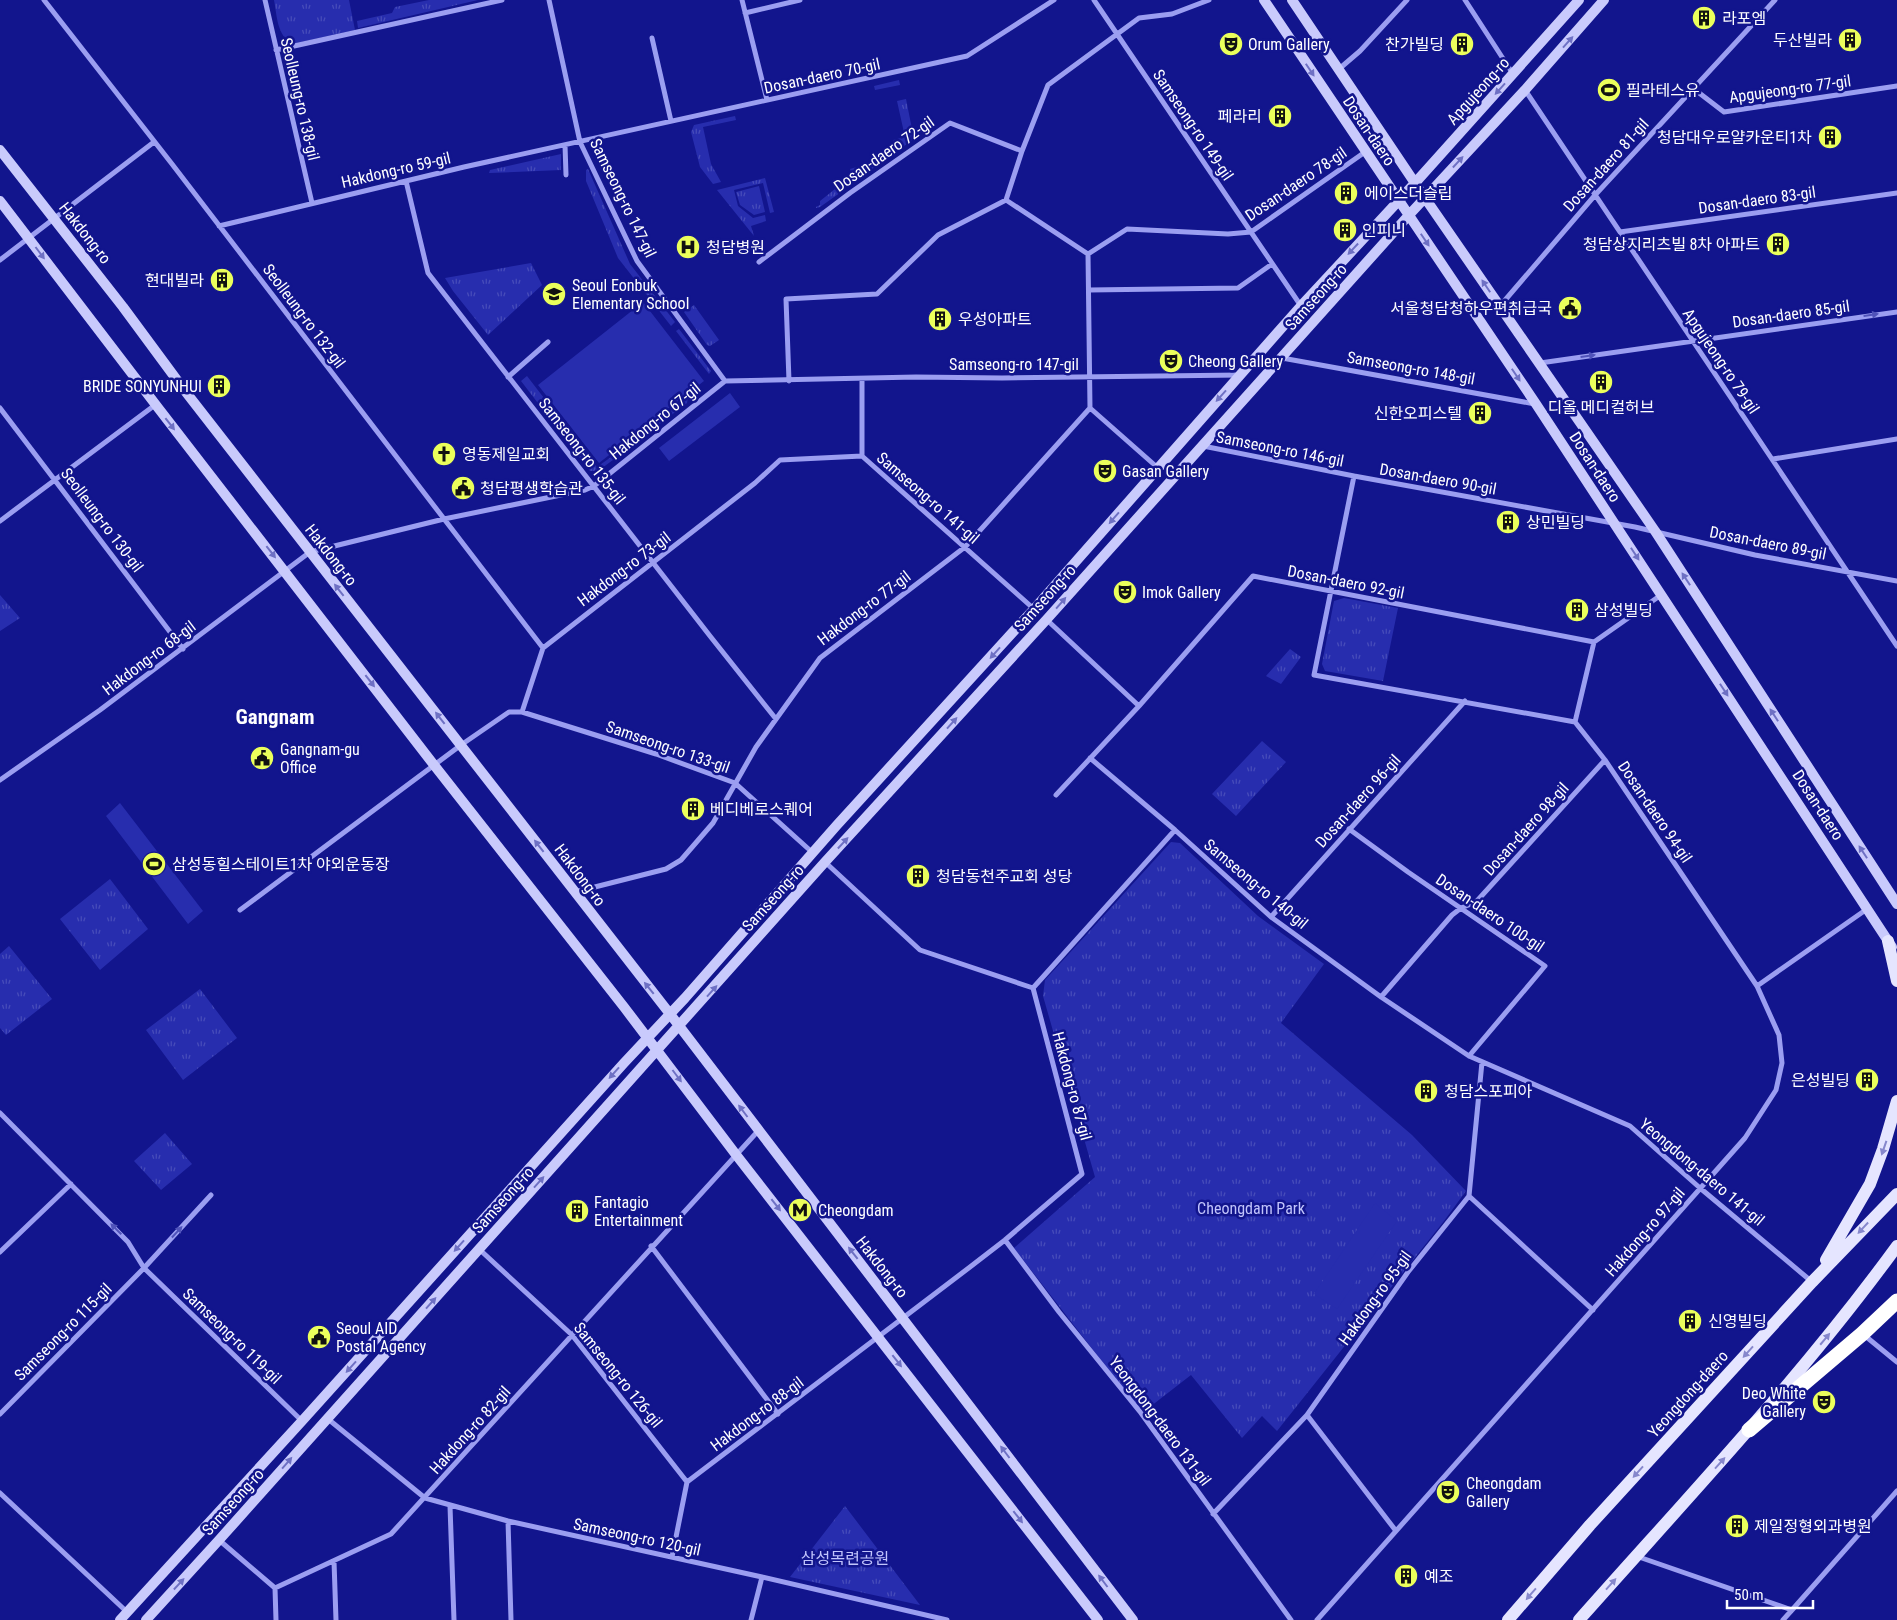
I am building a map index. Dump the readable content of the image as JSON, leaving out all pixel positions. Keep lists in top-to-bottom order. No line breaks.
{"streets":{"main road":["Apgujeong-ro","Dosan-daero","Hakdong-ro","Samseong-ro","Yeongdong-daero"],"street":["Dosan-daero 70-gil","Apgujeong-ro 77-gil","Seolleung-ro 138-gil","Samseong-ro 149-gil","Dosan-daero 72-gil","Dosan-daero 81-gil","Hakdong-ro 59-gil","Dosan-daero 78-gil","Samseong-ro 147-gil","Dosan-daero 83-gil","Dosan-daero 85-gil","Seolleung-ro 132-gil","Apgujeong-ro 79-gil","Samseong-ro 148-gil","Hakdong-ro 67-gil","Samseong-ro 146-gil","Samseong-ro 135-gil","Dosan-daero 90-gil","Samseong-ro 141-gil","Seolleung-ro 130-gil","Dosan-daero 89-gil","Hakdong-ro 73-gil","Dosan-daero 92-gil","Hakdong-ro 77-gil","Hakdong-ro 68-gil","Samseong-ro 133-gil","Dosan-daero 96-gil","Dosan-daero 94-gil","Dosan-daero 98-gil","Samseong-ro 140-gil","Dosan-daero 100-gil","Hakdong-ro 87-gil","Yeongdong-daero 141-gil","Hakdong-ro 97-gil","Hakdong-ro 95-gil","Samseong-ro 115-gil","Samseong-ro 119-gil","Samseong-ro 126-gil","Hakdong-ro 88-gil","Yeongdong-daero 131-gil","Hakdong-ro 82-gil","Samseong-ro 120-gil"]},"crossings":[["Dosan-daero 70-gil","Hakdong-ro 59-gil"],["Dosan-daero 70-gil","Samseong-ro 147-gil"],["Apgujeong-ro 77-gil","Dosan-daero 81-gil"],["Apgujeong-ro","Dosan-daero"],["Apgujeong-ro","Samseong-ro"],["Apgujeong-ro","Apgujeong-ro 79-gil"],["Seolleung-ro 138-gil","Hakdong-ro 59-gil"],["Samseong-ro 149-gil","Dosan-daero 78-gil"],["Samseong-ro 149-gil","Samseong-ro"],["Dosan-daero","Dosan-daero 81-gil"],["Dosan-daero","Dosan-daero 78-gil"],["Dosan-daero","Samseong-ro"],["Dosan-daero","Dosan-daero 85-gil"],["Dosan-daero","Samseong-ro 148-gil"],["Dosan-daero","Dosan-daero 90-gil"],["Dosan-daero","Dosan-daero 89-gil"],["Dosan-daero 81-gil","Apgujeong-ro 79-gil"],["Hakdong-ro 59-gil","Samseong-ro 147-gil"],["Hakdong-ro 59-gil","Seolleung-ro 132-gil"],["Hakdong-ro 59-gil","Samseong-ro 135-gil"],["Samseong-ro 147-gil","Samseong-ro"],["Samseong-ro 147-gil","Hakdong-ro 67-gil"],["Samseong-ro 147-gil","Samseong-ro 141-gil"],["Dosan-daero 83-gil","Apgujeong-ro 79-gil"],["Hakdong-ro","Samseong-ro"],["Hakdong-ro","Hakdong-ro 67-gil"],["Hakdong-ro","Hakdong-ro 77-gil"],["Hakdong-ro","Hakdong-ro 68-gil"],["Hakdong-ro","Hakdong-ro 87-gil"],["Hakdong-ro","Hakdong-ro 88-gil"],["Hakdong-ro","Hakdong-ro 82-gil"],["Samseong-ro","Samseong-ro 148-gil"],["Samseong-ro","Samseong-ro 146-gil"],["Samseong-ro","Samseong-ro 141-gil"],["Samseong-ro","Samseong-ro 133-gil"],["Samseong-ro","Samseong-ro 119-gil"],["Samseong-ro","Samseong-ro 126-gil"],["Samseong-ro","Samseong-ro 120-gil"],["Dosan-daero 85-gil","Apgujeong-ro 79-gil"],["Seolleung-ro 132-gil","Hakdong-ro 67-gil"],["Seolleung-ro 132-gil","Hakdong-ro 73-gil"],["Apgujeong-ro 79-gil","Dosan-daero 89-gil"],["Hakdong-ro 67-gil","Samseong-ro 135-gil"],["Hakdong-ro 67-gil","Hakdong-ro 68-gil"],["Samseong-ro 146-gil","Dosan-daero 90-gil"],["Samseong-ro 135-gil","Hakdong-ro 73-gil"],["Samseong-ro 135-gil","Hakdong-ro 77-gil"],["Dosan-daero 90-gil","Dosan-daero 89-gil"],["Samseong-ro 141-gil","Hakdong-ro 73-gil"],["Samseong-ro 141-gil","Hakdong-ro 77-gil"],["Seolleung-ro 130-gil","Hakdong-ro 68-gil"],["Dosan-daero 92-gil","Samseong-ro 140-gil"],["Hakdong-ro 77-gil","Samseong-ro 133-gil"],["Dosan-daero 96-gil","Samseong-ro 140-gil"],["Dosan-daero 96-gil","Dosan-daero 100-gil"],["Dosan-daero 94-gil","Dosan-daero 98-gil"],["Dosan-daero 94-gil","Hakdong-ro 97-gil"],["Dosan-daero 98-gil","Samseong-ro 140-gil"],["Dosan-daero 98-gil","Dosan-daero 100-gil"],["Samseong-ro 140-gil","Dosan-daero 100-gil"],["Samseong-ro 140-gil","Yeongdong-daero 141-gil"],["Hakdong-ro 87-gil","Hakdong-ro 88-gil"],["Hakdong-ro 87-gil","Yeongdong-daero 131-gil"],["Yeongdong-daero 141-gil","Hakdong-ro 97-gil"],["Yeongdong-daero 141-gil","Yeongdong-daero"],["Hakdong-ro 95-gil","Yeongdong-daero 131-gil"],["Samseong-ro 115-gil","Samseong-ro 119-gil"],["Samseong-ro 126-gil","Hakdong-ro 88-gil"],["Samseong-ro 126-gil","Hakdong-ro 82-gil"],["Hakdong-ro 82-gil","Samseong-ro 120-gil"]],"one_way":["Dosan-daero 85-gil"],"districts":["Gangnam"],"parks":["Cheongdam Park","삼성목련공원"],"places":{"building":["라포엠","두산빌라","찬가빌딩","페라리","청담대우로얄카운티1차","에이스더슬립","인피니","청담상지리츠빌 8차 아파트","현대빌라","우성아파트","디올 메디컬허브","BRIDE SONYUNHUI","신한오피스텔","상민빌딩","삼성빌딩","베디베로스퀘어","청담동천주교회 성당","은성빌딩","청담스포피아","Fantagio Entertainment","신영빌딩","제일정형외과병원","예조"],"theatre":["Orum Gallery","Cheong Gallery","Gasan Gallery","Imok Gallery","Deo White Gallery","Cheongdam Gallery"],"sports":["필라테스유","삼성동힐스테이트1차 야외운동장"],"hospital":["청담병원"],"school or university":["Seoul Eonbuk Elementary School"],"public building":["서울청담청하우편취급국","청담평생학습관","Gangnam-gu Office","Seoul AID Postal Agency"],"church":["영동제일교회"],"metro station":["Cheongdam"]},"scale_bar":"50 m"}
